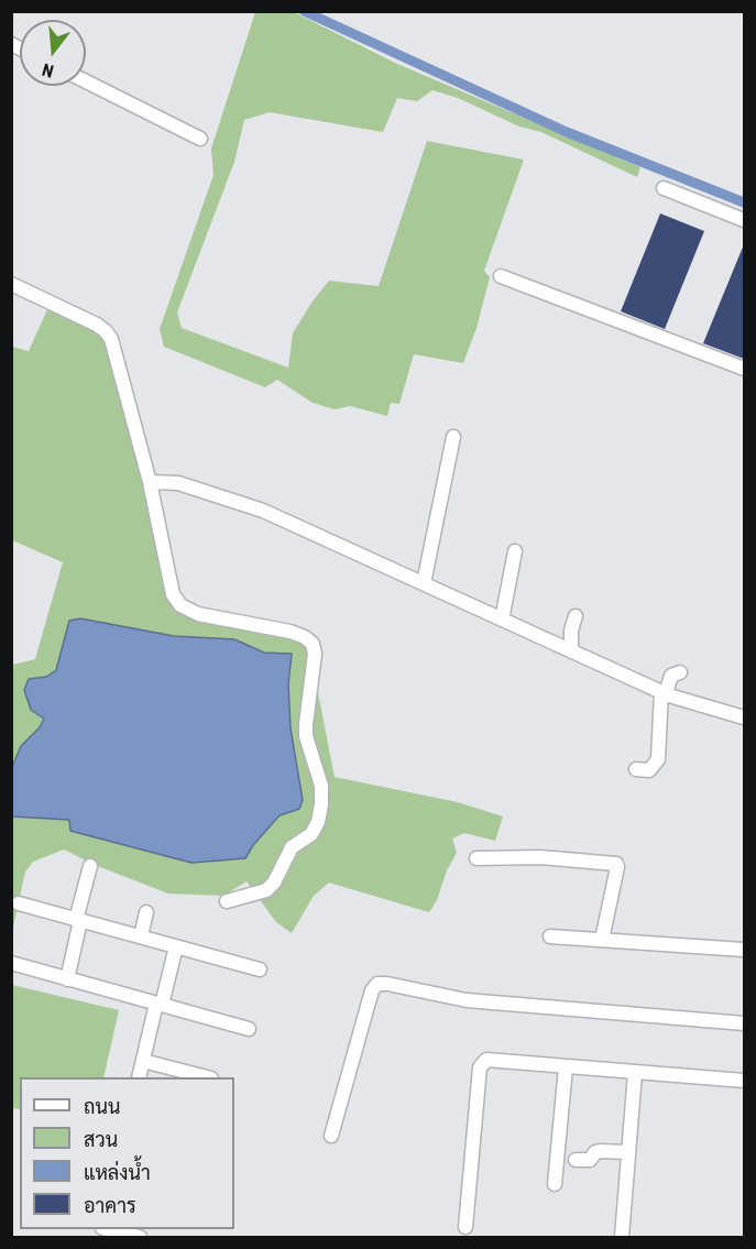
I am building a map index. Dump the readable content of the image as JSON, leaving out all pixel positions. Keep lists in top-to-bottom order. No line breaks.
{"legend":["ถนน","สวน","แหล่งน้ำ","อาคาร"],"north":"bottom"}
